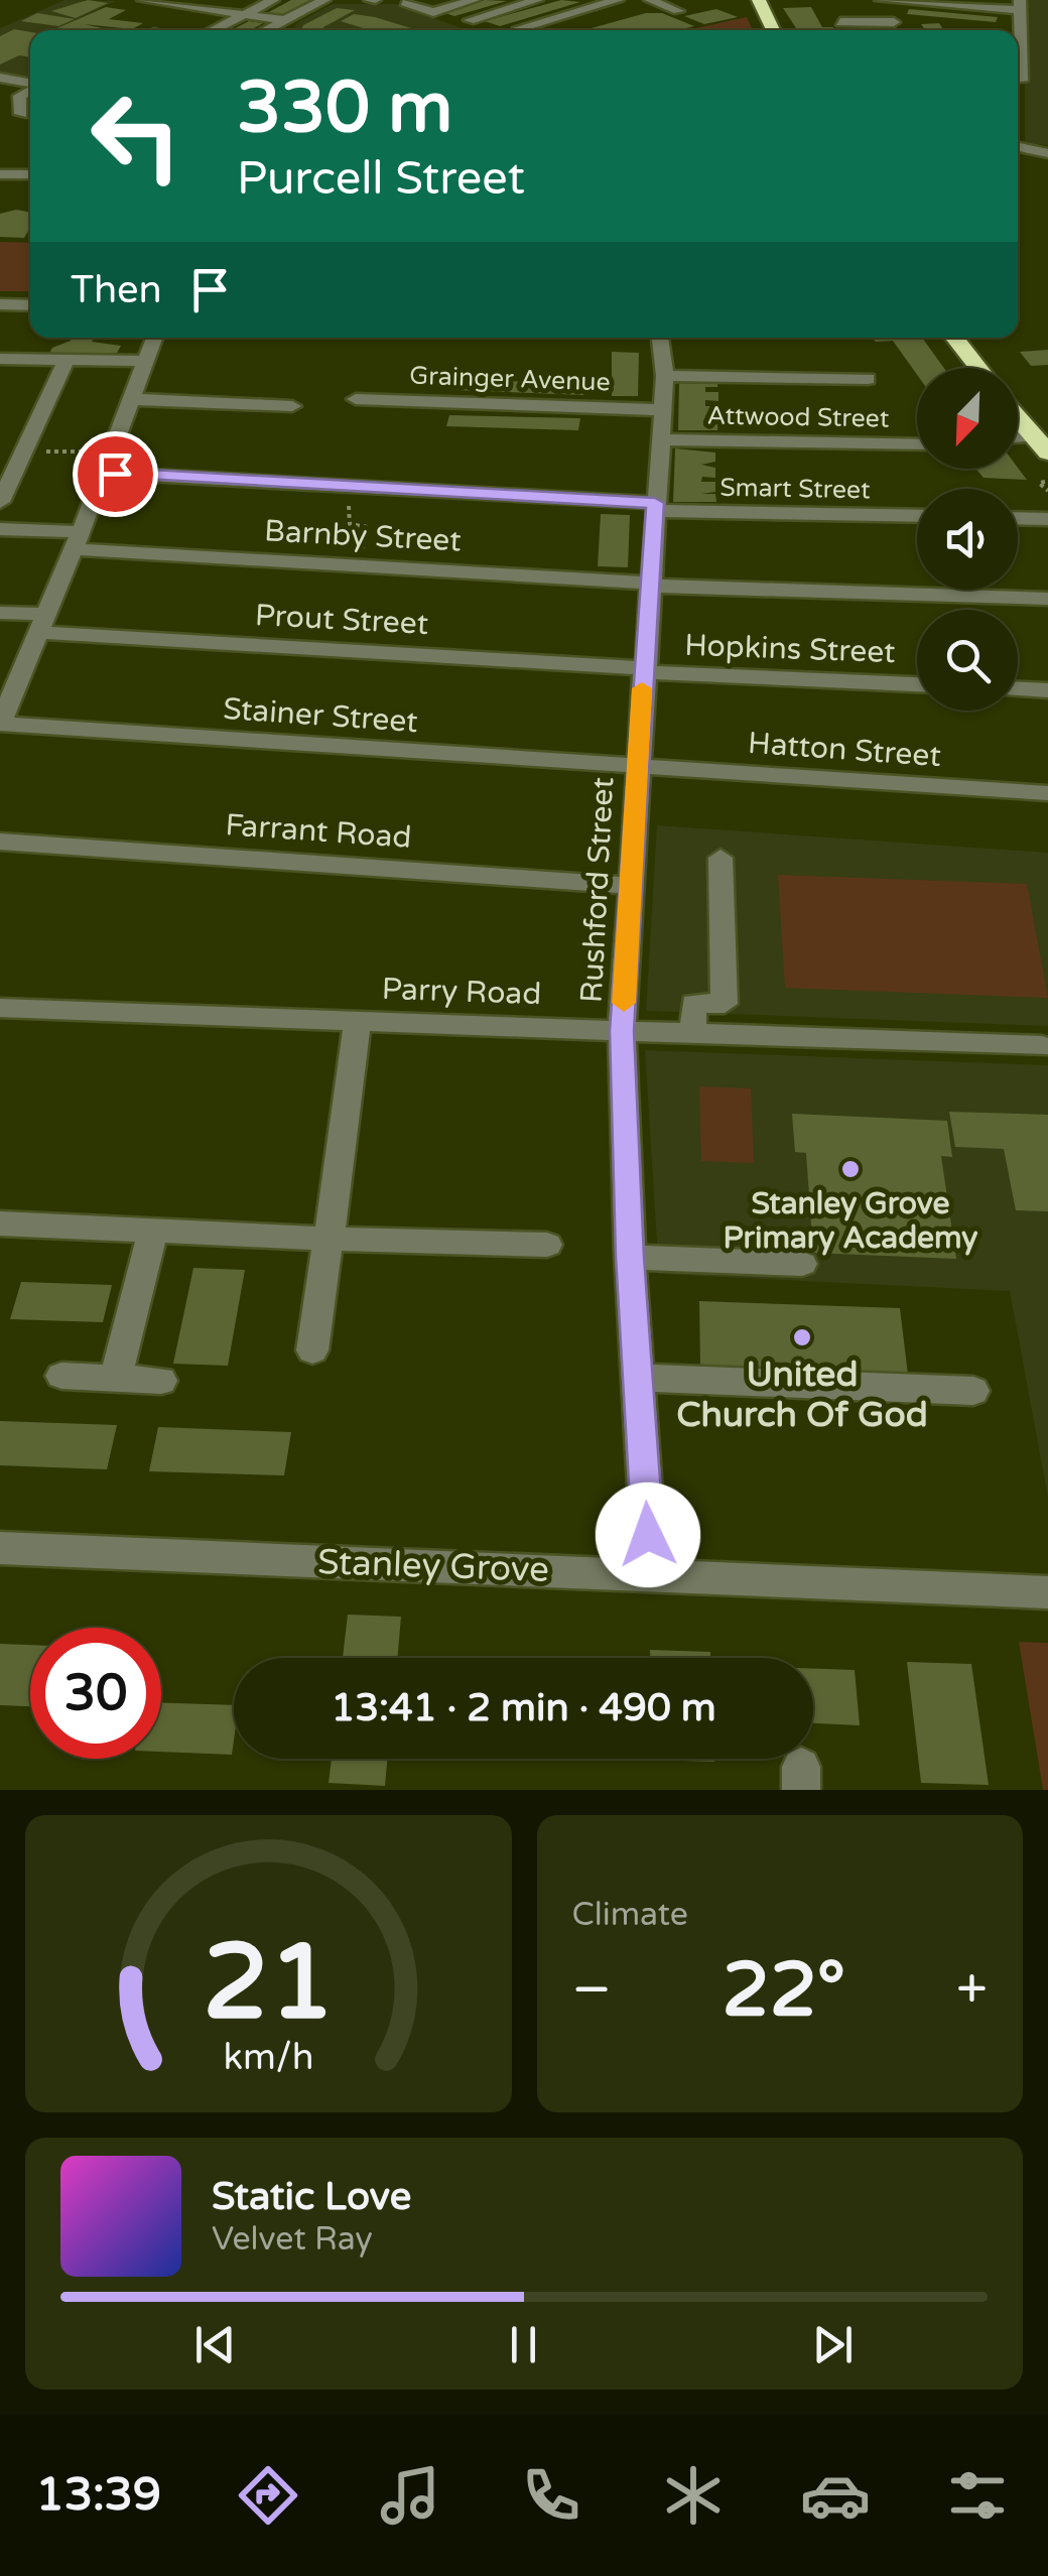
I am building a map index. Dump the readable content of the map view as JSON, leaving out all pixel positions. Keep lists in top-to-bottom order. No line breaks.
{"streets":{"street":["Grainger Avenue","Attwood Street","Smart Street","Barnby Street","Prout Street","Hopkins Street","Stainer Street","Hatton Street","Farrant Road","Rushford Street","Parry Road","Stanley Grove"]},"crossings":[["Grainger Avenue","Rushford Street"],["Attwood Street","Rushford Street"],["Smart Street","Rushford Street"],["Barnby Street","Rushford Street"],["Prout Street","Hopkins Street"],["Prout Street","Rushford Street"],["Hopkins Street","Rushford Street"],["Stainer Street","Hatton Street"],["Stainer Street","Rushford Street"],["Hatton Street","Rushford Street"],["Farrant Road","Rushford Street"],["Rushford Street","Parry Road"],["Rushford Street","Stanley Grove"]],"places":["Stanley Grove Primary Academy","United Church Of God"],"north":"bottom left","page":{"turn":["330 m","Purcell Street"],"then":"Then","limit":"30","trip":"13:41 · 2 min · 490 m","tile":"Climate","heat":["−","22°","+"],"song":["Static Love","Velvet Ray"],"tabs":"13:39","gauge":["21","km/h"]}}
